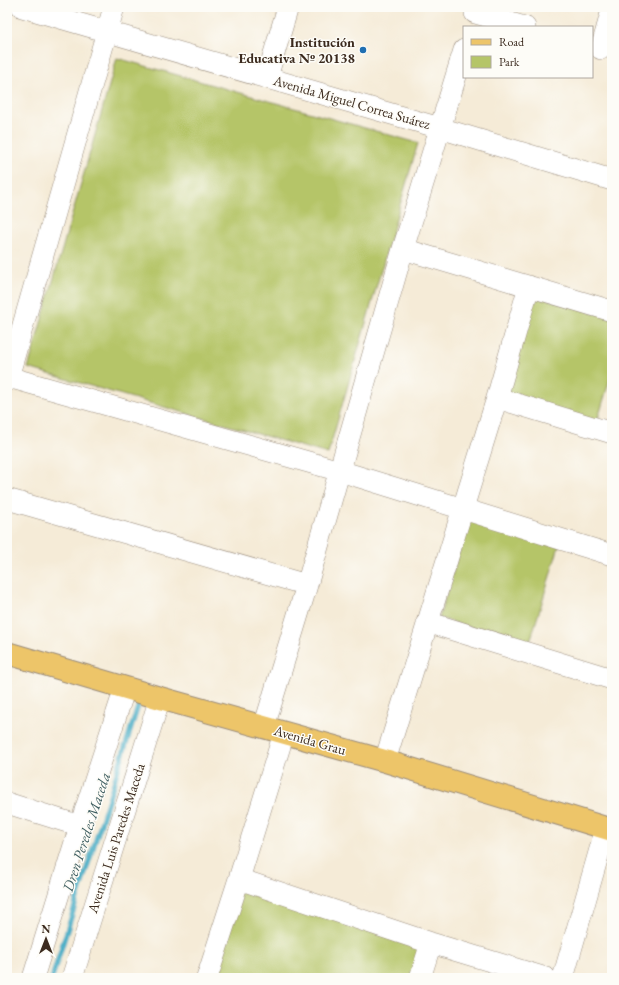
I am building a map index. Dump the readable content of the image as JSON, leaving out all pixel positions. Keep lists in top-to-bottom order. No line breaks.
{"streets":{"main road":["Avenida Grau"],"street":["Avenida Miguel Correa Suárez","Avenida Luis Paredes Maceda"]},"crossings":[["Avenida Grau","Avenida Luis Paredes Maceda"]],"water":["Dren Peredes Maceda"],"places":["Institución Educativa Nº 20138"],"legend":["Road","Park"],"north":"top"}
